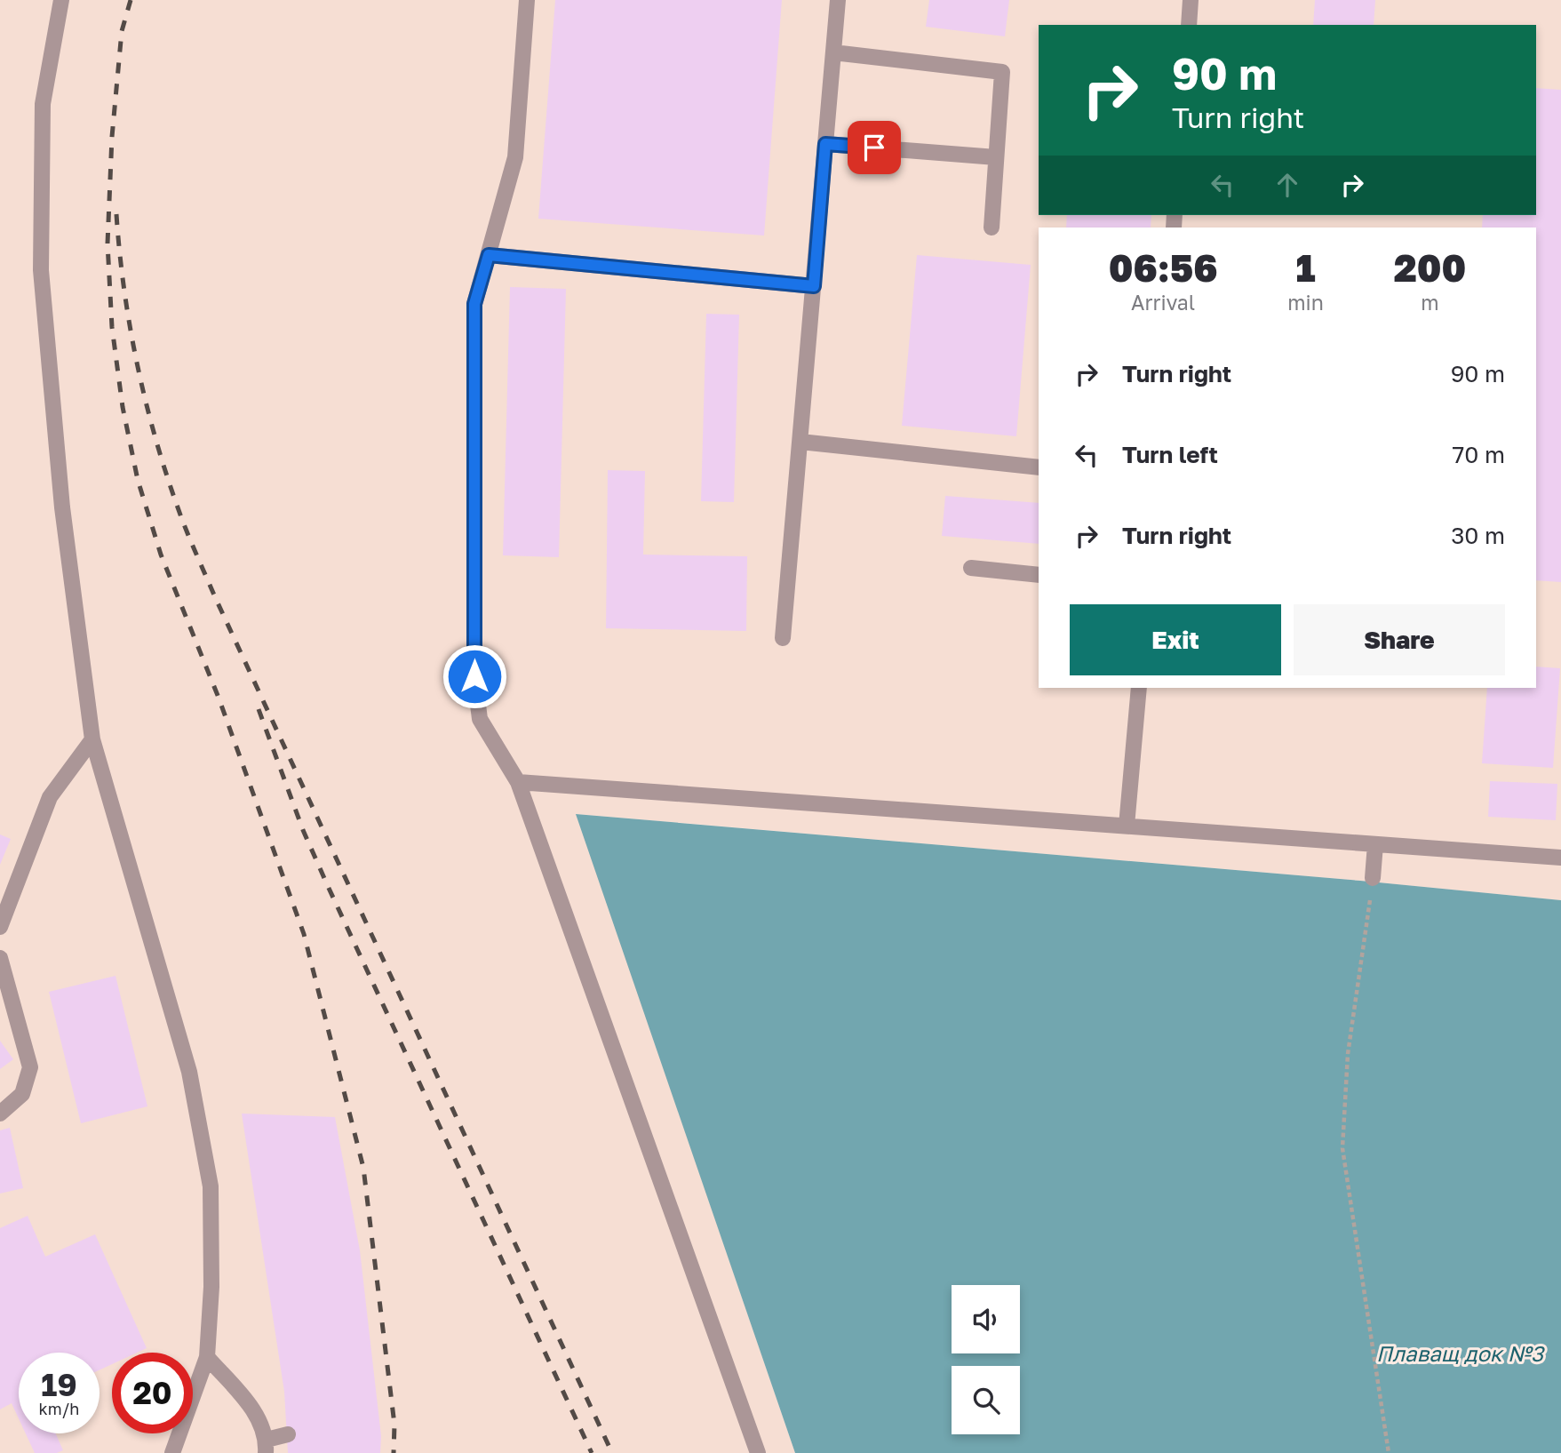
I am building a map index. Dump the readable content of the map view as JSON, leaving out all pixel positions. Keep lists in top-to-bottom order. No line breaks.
{"water":["Плаващ док №3"],"page":{"turn":["90 m","Turn right"],"eta":["06:56","Arrival","1","min","200","m"],"list":[{"name":"Turn right","value":"90 m"},{"name":"Turn left","value":"70 m"},{"name":"Turn right","value":"30 m"}],"buttons":["Exit","Share"],"speed":"19 km/h","limit":"20"}}
